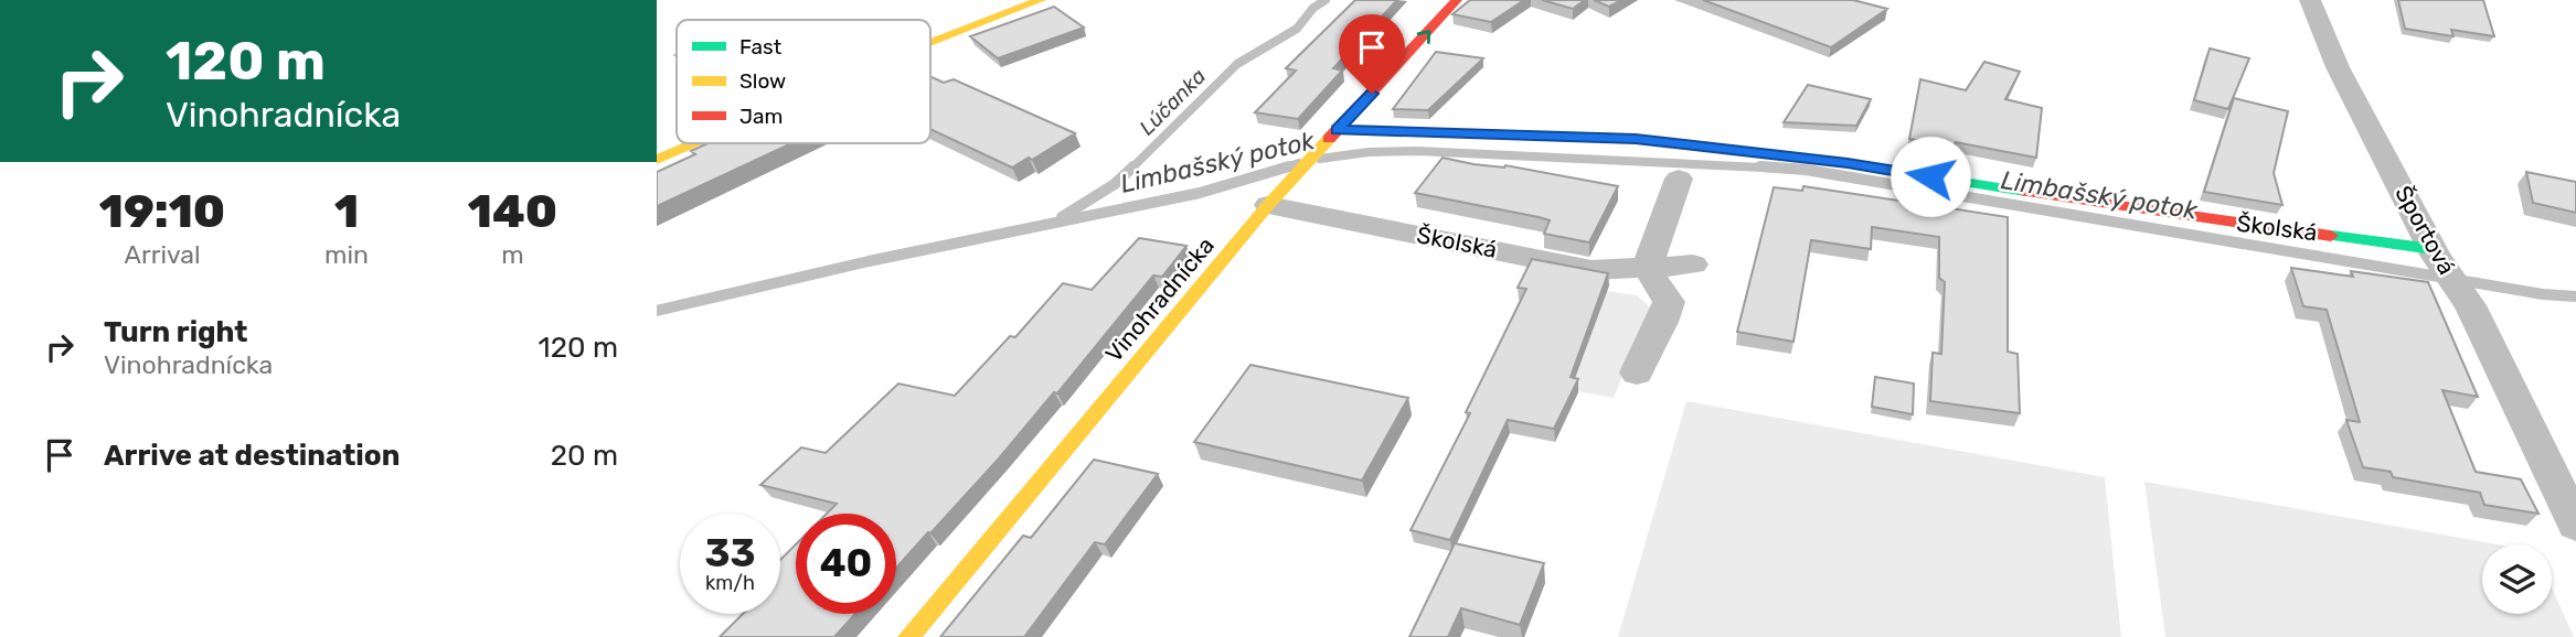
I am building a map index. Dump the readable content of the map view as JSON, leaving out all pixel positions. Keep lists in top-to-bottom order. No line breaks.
{"streets":{"street":["Školská","Športová","Vinohradnícka"]},"crossings":[["Školská","Športová"],["Školská","Vinohradnícka"]],"water":["Lúčanka","Limbašský potok"],"legend":["Fast","Slow","Jam"],"page":{"turn":["120 m","Vinohradnícka"],"eta":["19:10","Arrival","1","min","140","m"],"list":[{"name":"Turn right","note":"Vinohradnícka","value":"120 m"},{"name":"Arrive at destination","value":"20 m"}],"speed":"33 km/h","limit":"40"}}
